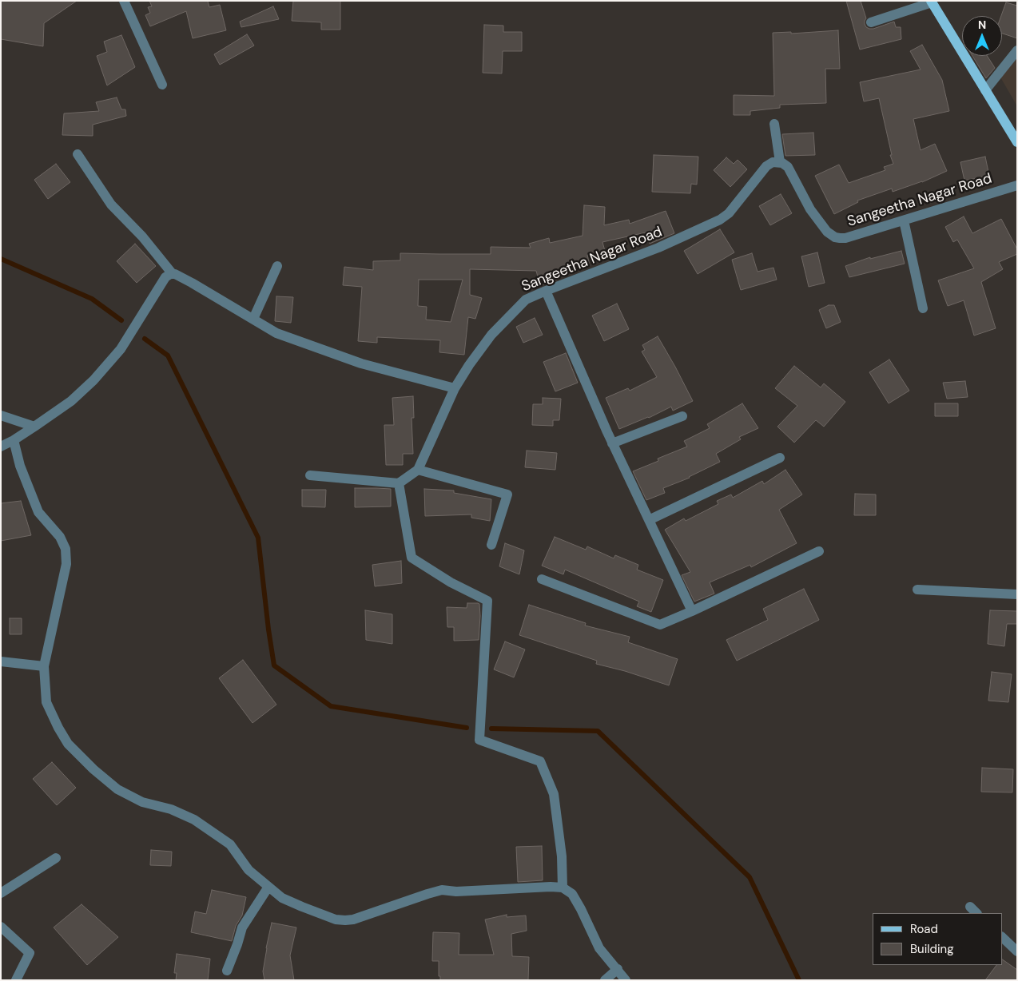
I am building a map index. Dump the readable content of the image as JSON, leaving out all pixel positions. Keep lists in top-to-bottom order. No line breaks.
{"streets":{"street":["Sangeetha Nagar Road"]},"legend":["Road","Building"],"north":"top"}
